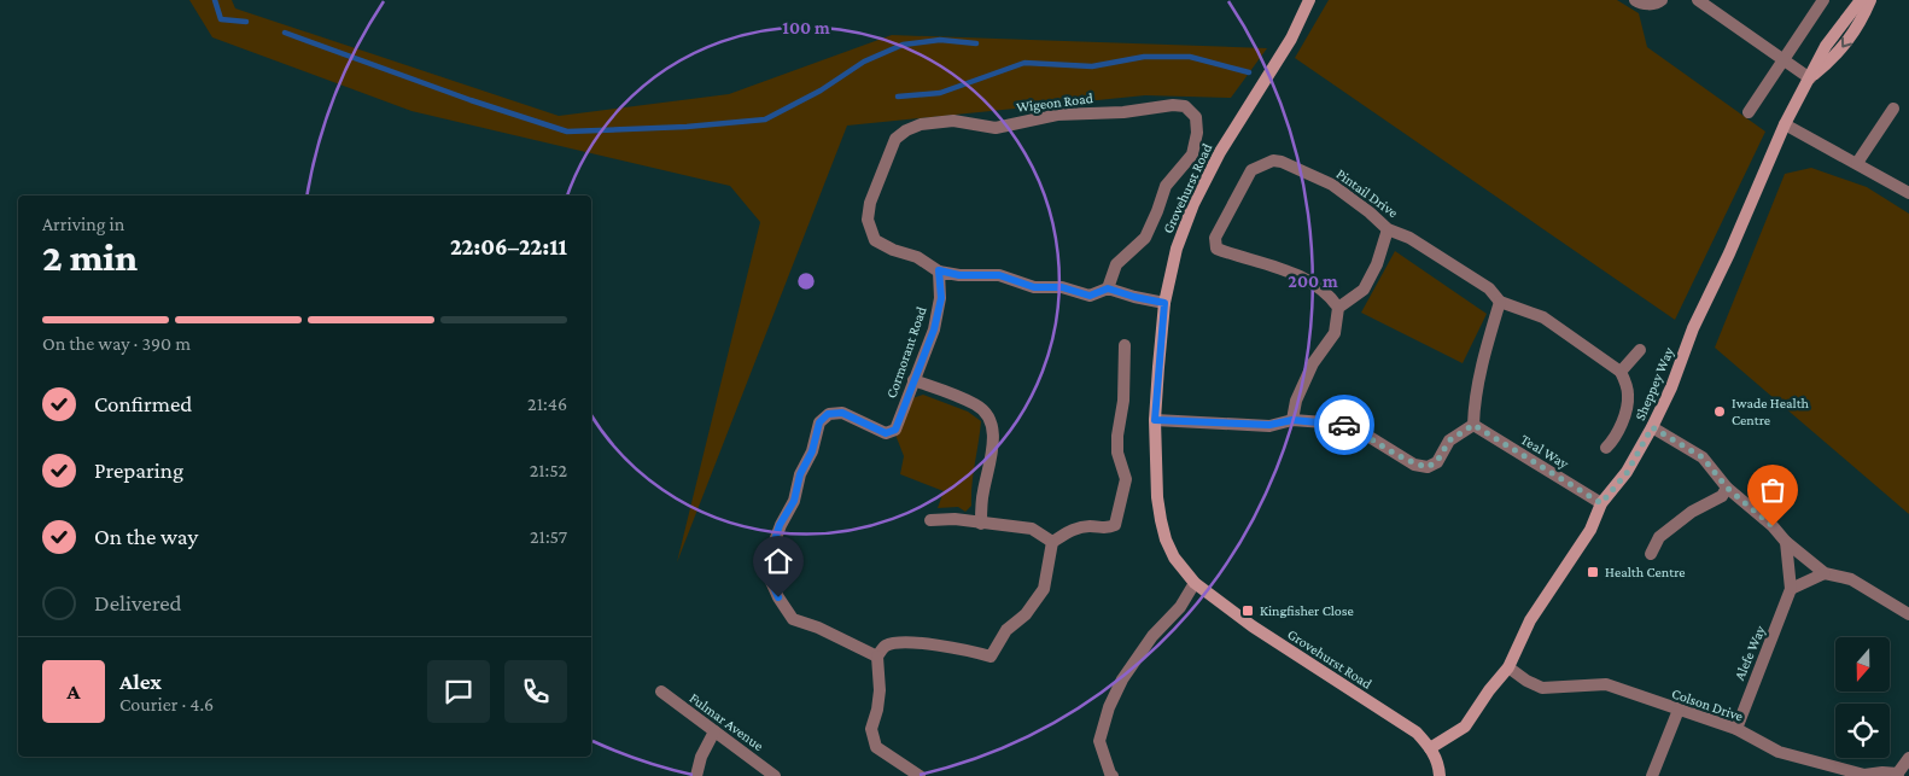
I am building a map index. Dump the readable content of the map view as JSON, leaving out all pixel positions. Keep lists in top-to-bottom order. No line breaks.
{"streets":{"street":["Wigeon Road","Grovehurst Road","Pintail Drive","Cormorant Road","Sheppey Way","Teal Way","Alefe Way","Colson Drive","Fulmar Avenue"]},"crossings":[["Wigeon Road","Cormorant Road"],["Grovehurst Road","Sheppey Way"],["Sheppey Way","Teal Way"],["Sheppey Way","Colson Drive"],["Alefe Way","Colson Drive"]],"places":{"other":["Iwade Health Centre"],"transit":["Health Centre","Kingfisher Close"]},"north":"bottom","page":{"heading":["2 min","Arriving in","22:06–22:11"],"panel":["Alex","Courier · 4.6"],"bar":"On the way · 390 m","list":[["Confirmed","21:46"],["Preparing","21:52"],["On the way","21:57"],"Delivered"],"round":"A"},"rings":["100 m","200 m"]}
